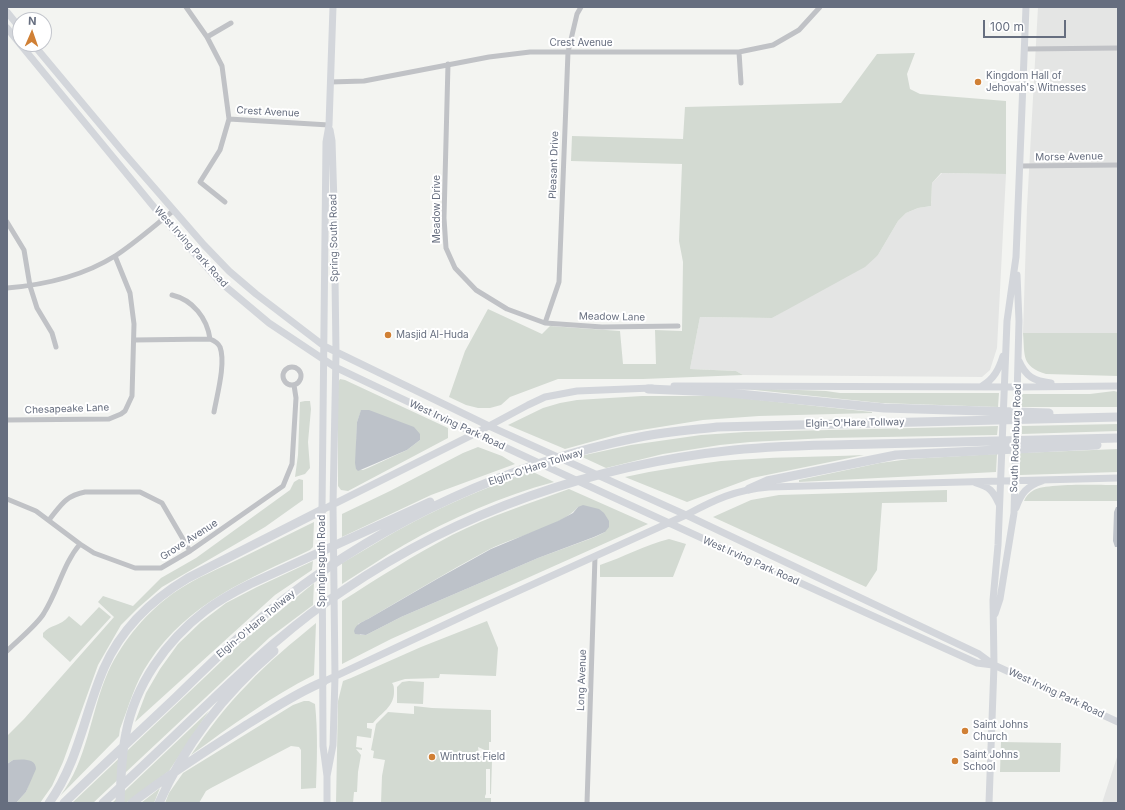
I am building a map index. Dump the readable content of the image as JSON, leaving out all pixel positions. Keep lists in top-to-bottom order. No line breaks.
{"streets":{"highway":["Elgin-O'Hare Tollway"],"main road":["Spring South Road","West Irving Park Road","South Rodenburg Road","Springinsguth Road"],"street":["Crest Avenue","Morse Avenue","Pleasant Drive","Meadow Drive","Meadow Lane","Chesapeake Lane","Grove Avenue","Long Avenue"]},"crossings":[["Crest Avenue","Pleasant Drive"],["Crest Avenue","Meadow Drive"],["Crest Avenue","Spring South Road"],["Morse Avenue","South Rodenburg Road"],["Pleasant Drive","Meadow Drive"],["Pleasant Drive","Meadow Lane"],["Meadow Drive","Meadow Lane"],["Spring South Road","West Irving Park Road"],["Spring South Road","Springinsguth Road"],["West Irving Park Road","South Rodenburg Road"],["West Irving Park Road","Springinsguth Road"]],"places":["Kingdom Hall of Jehovah's Witnesses","Masjid Al-Huda","Saint Johns Church","Wintrust Field","Saint Johns School"],"scale_bar":"100 m","north":"top"}
